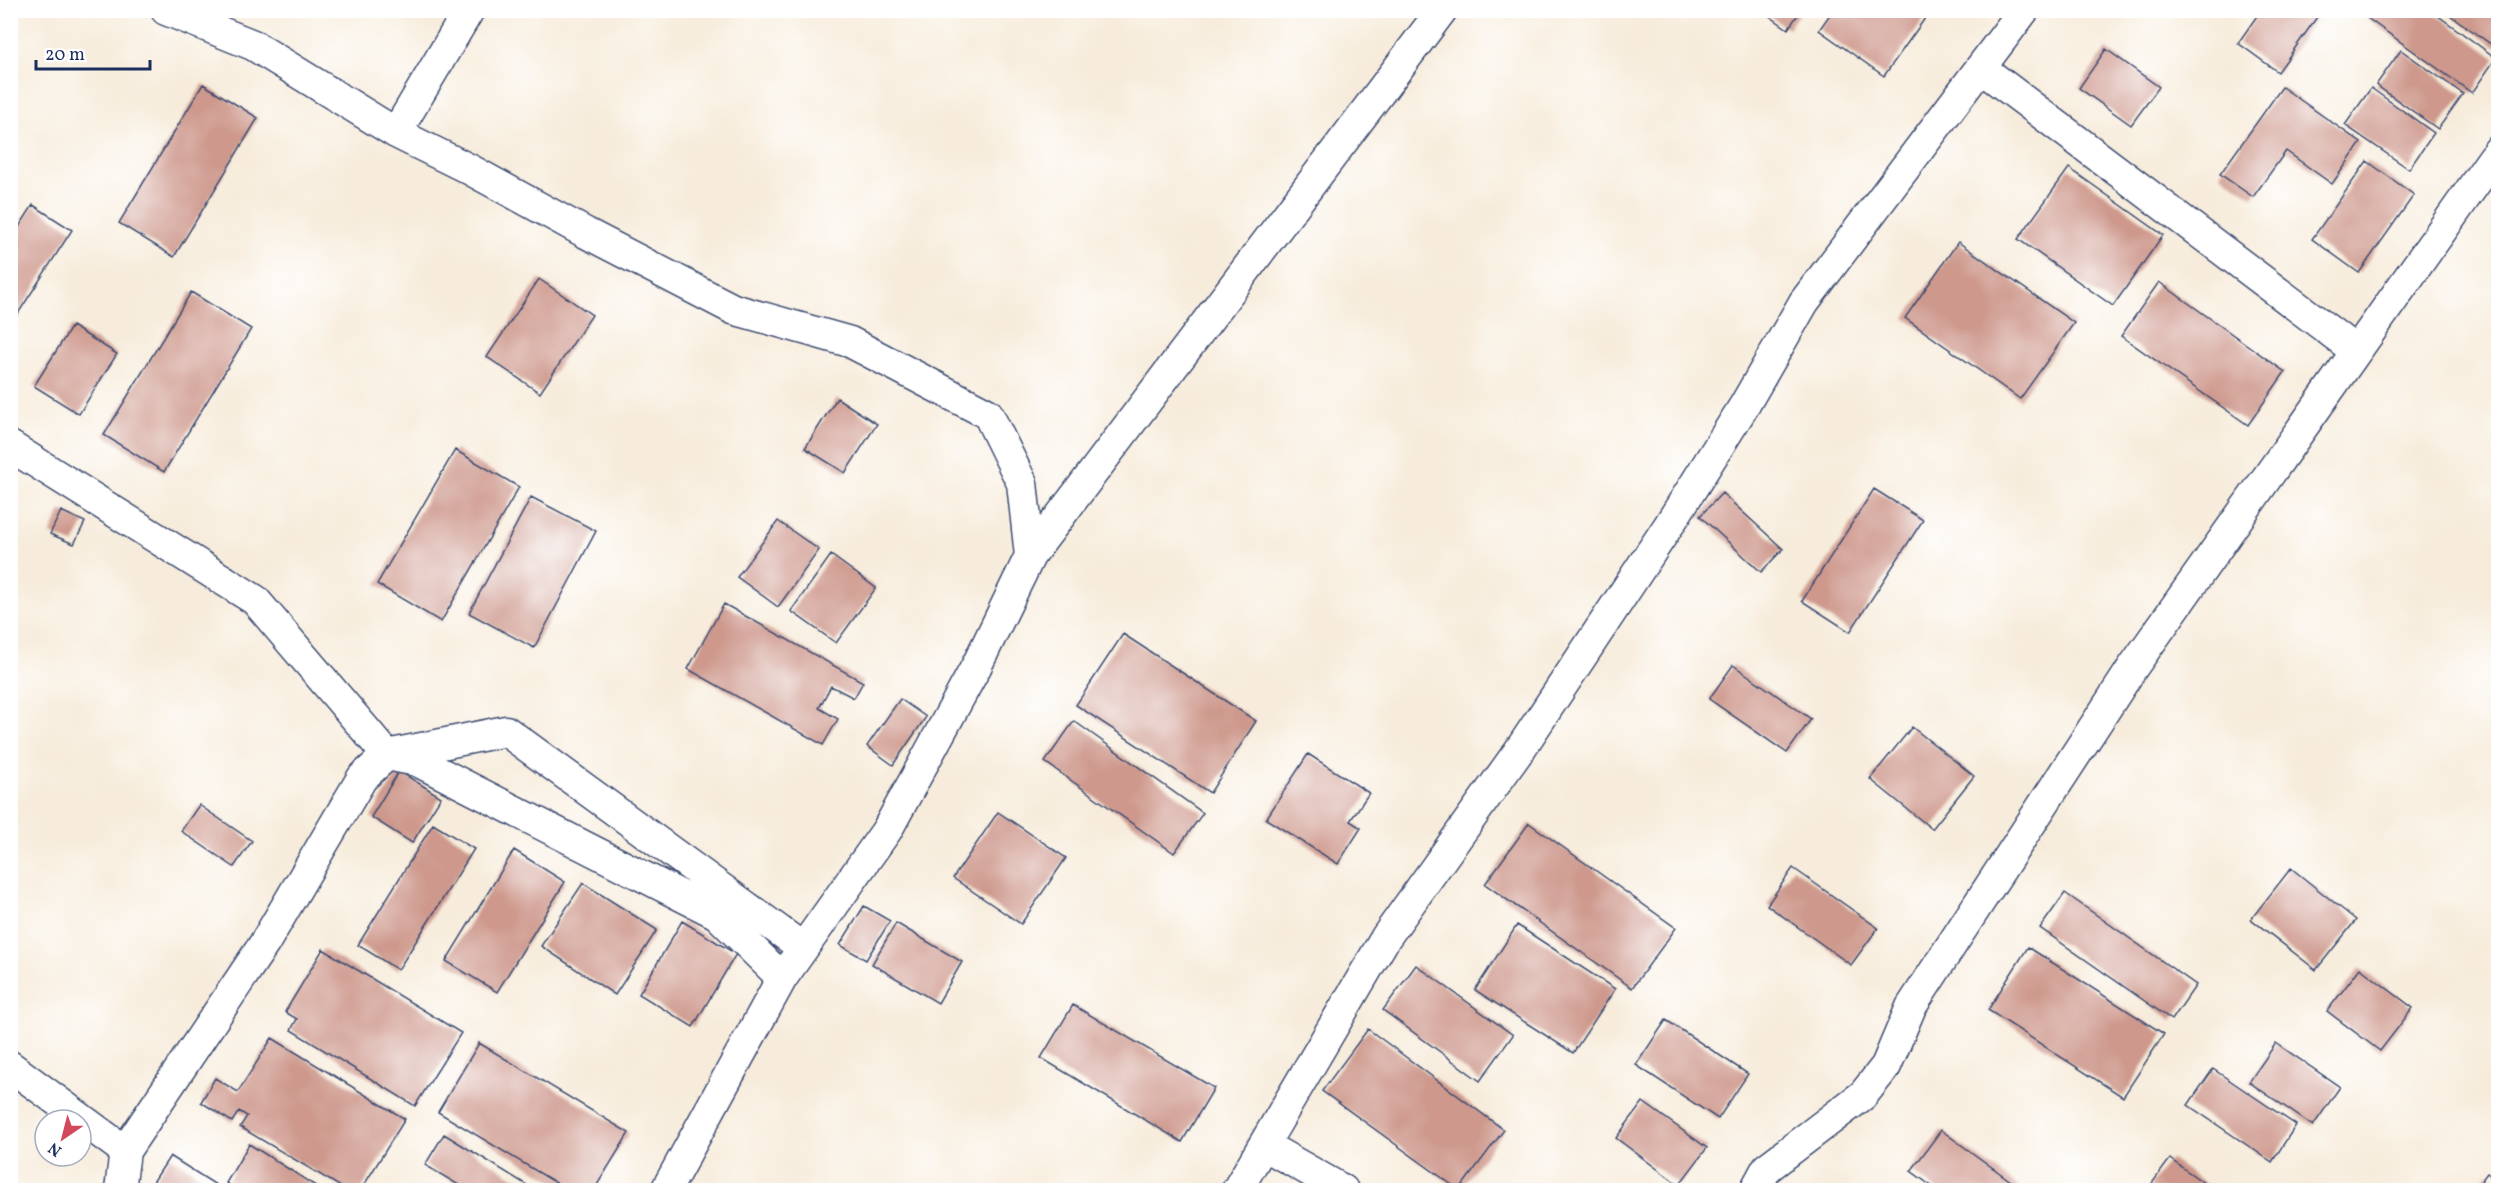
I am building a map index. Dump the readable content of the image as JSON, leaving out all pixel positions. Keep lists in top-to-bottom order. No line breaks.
{"scale_bar":"20 m","north":"bottom left"}
